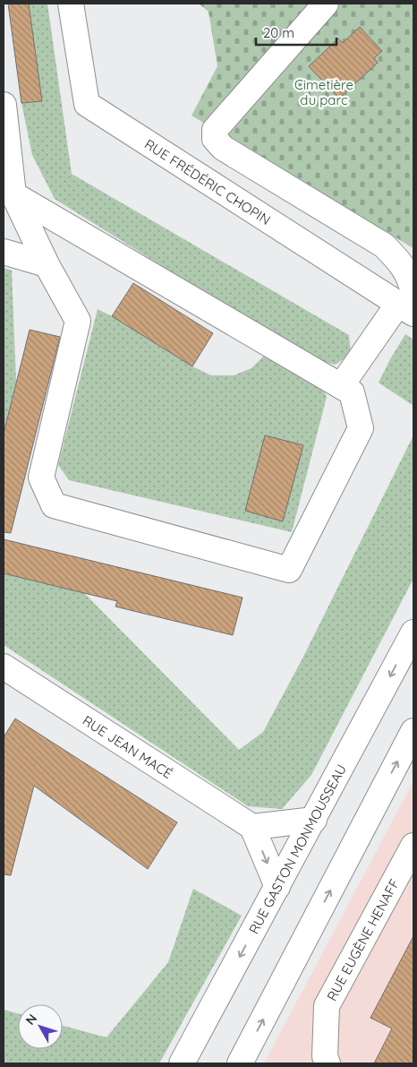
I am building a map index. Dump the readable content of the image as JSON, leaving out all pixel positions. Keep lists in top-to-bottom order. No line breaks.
{"streets":{"street":["RUE FRÉDÉRIC CHOPIN","RUE JEAN MACÉ","RUE GASTON MONMOUSSEAU","RUE EUGÈNE HENAFF"]},"parks":["Cimetière du parc"],"scale_bar":"20 m","north":"top left"}
